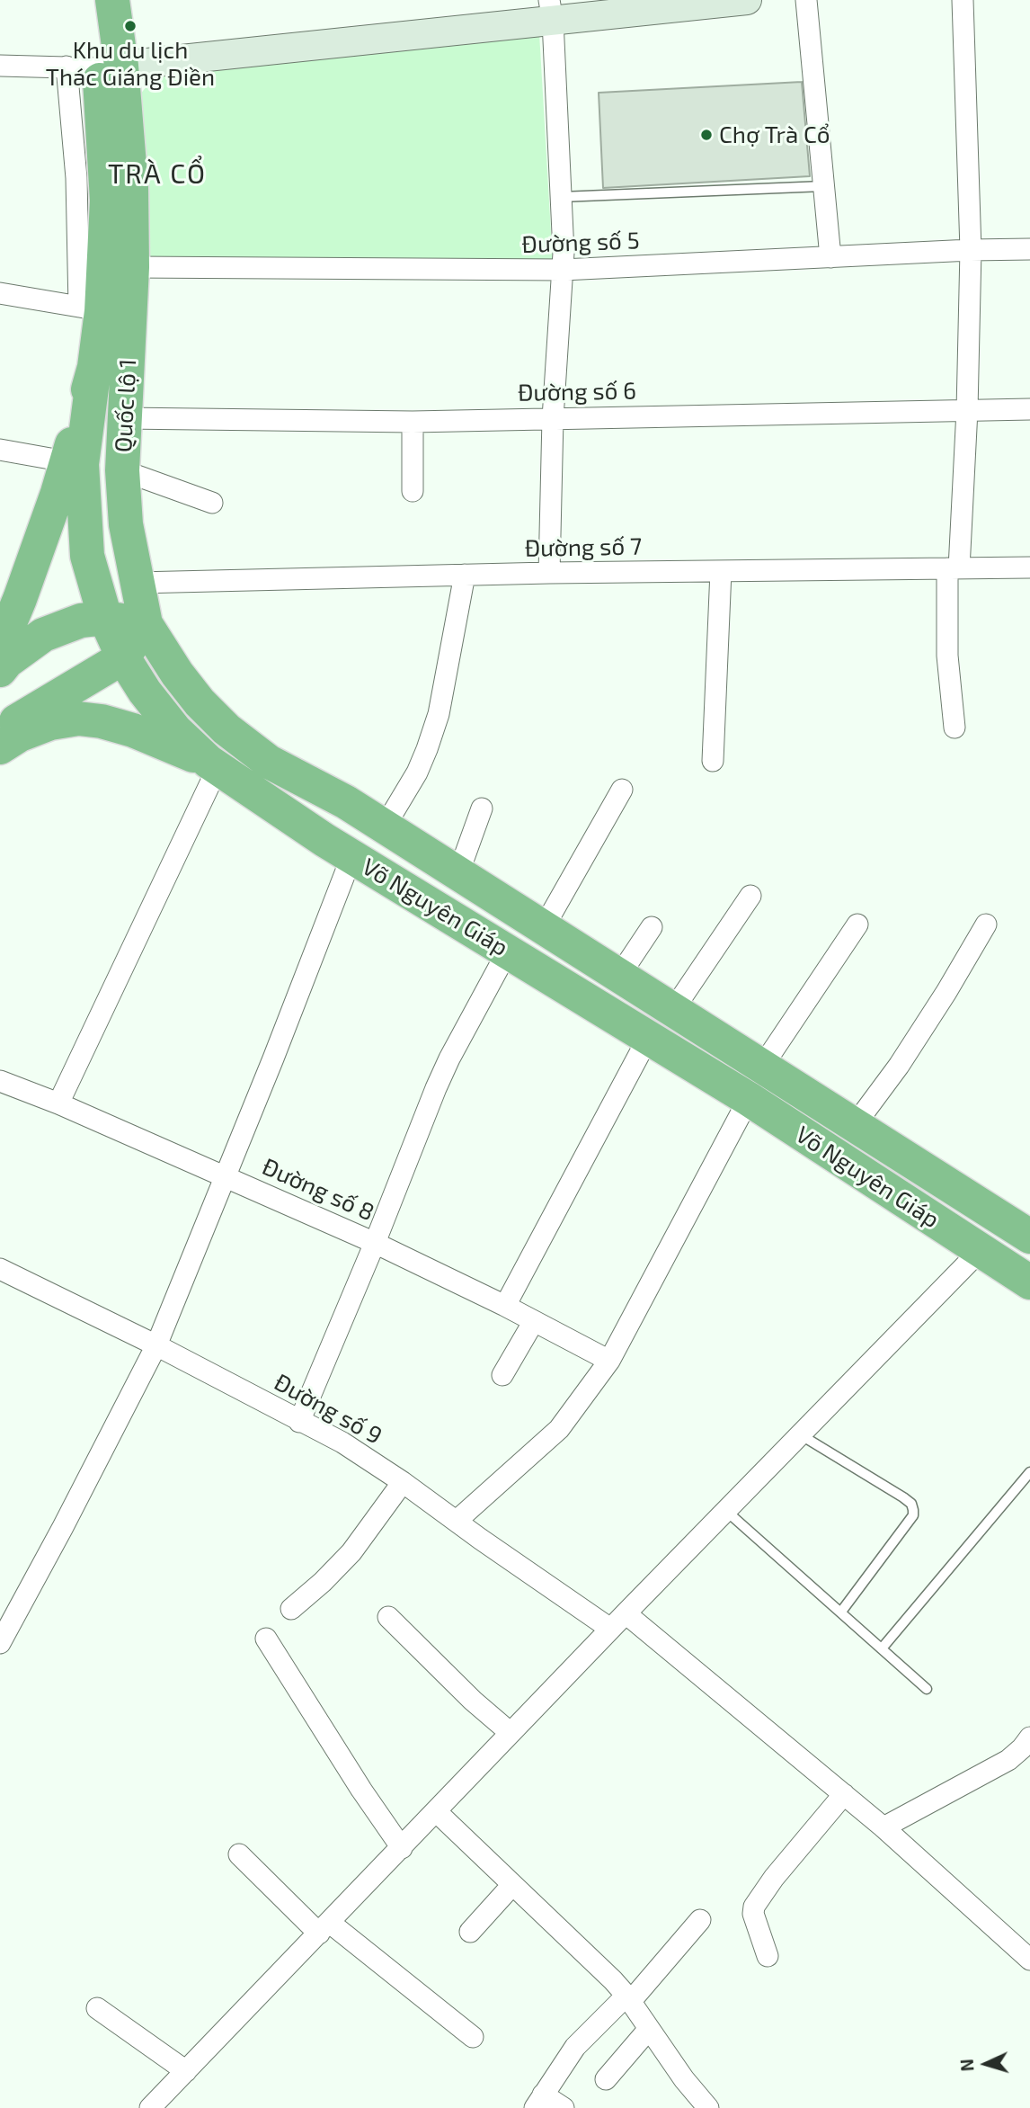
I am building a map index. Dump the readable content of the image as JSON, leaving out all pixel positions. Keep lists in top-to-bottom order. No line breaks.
{"streets":{"highway":["Quốc lộ 1","Võ Nguyên Giáp"],"street":["Đường số 5","Đường số 6","Đường số 7","Đường số 8","Đường số 9"]},"crossings":[["Đường số 5","Quốc lộ 1"],["Đường số 6","Quốc lộ 1"],["Quốc lộ 1","Đường số 7"],["Quốc lộ 1","Võ Nguyên Giáp"]],"districts":["TRÀ CỔ"],"places":["Khu du lịch Thác Giáng Điền","Chợ Trà Cổ"],"north":"left"}
